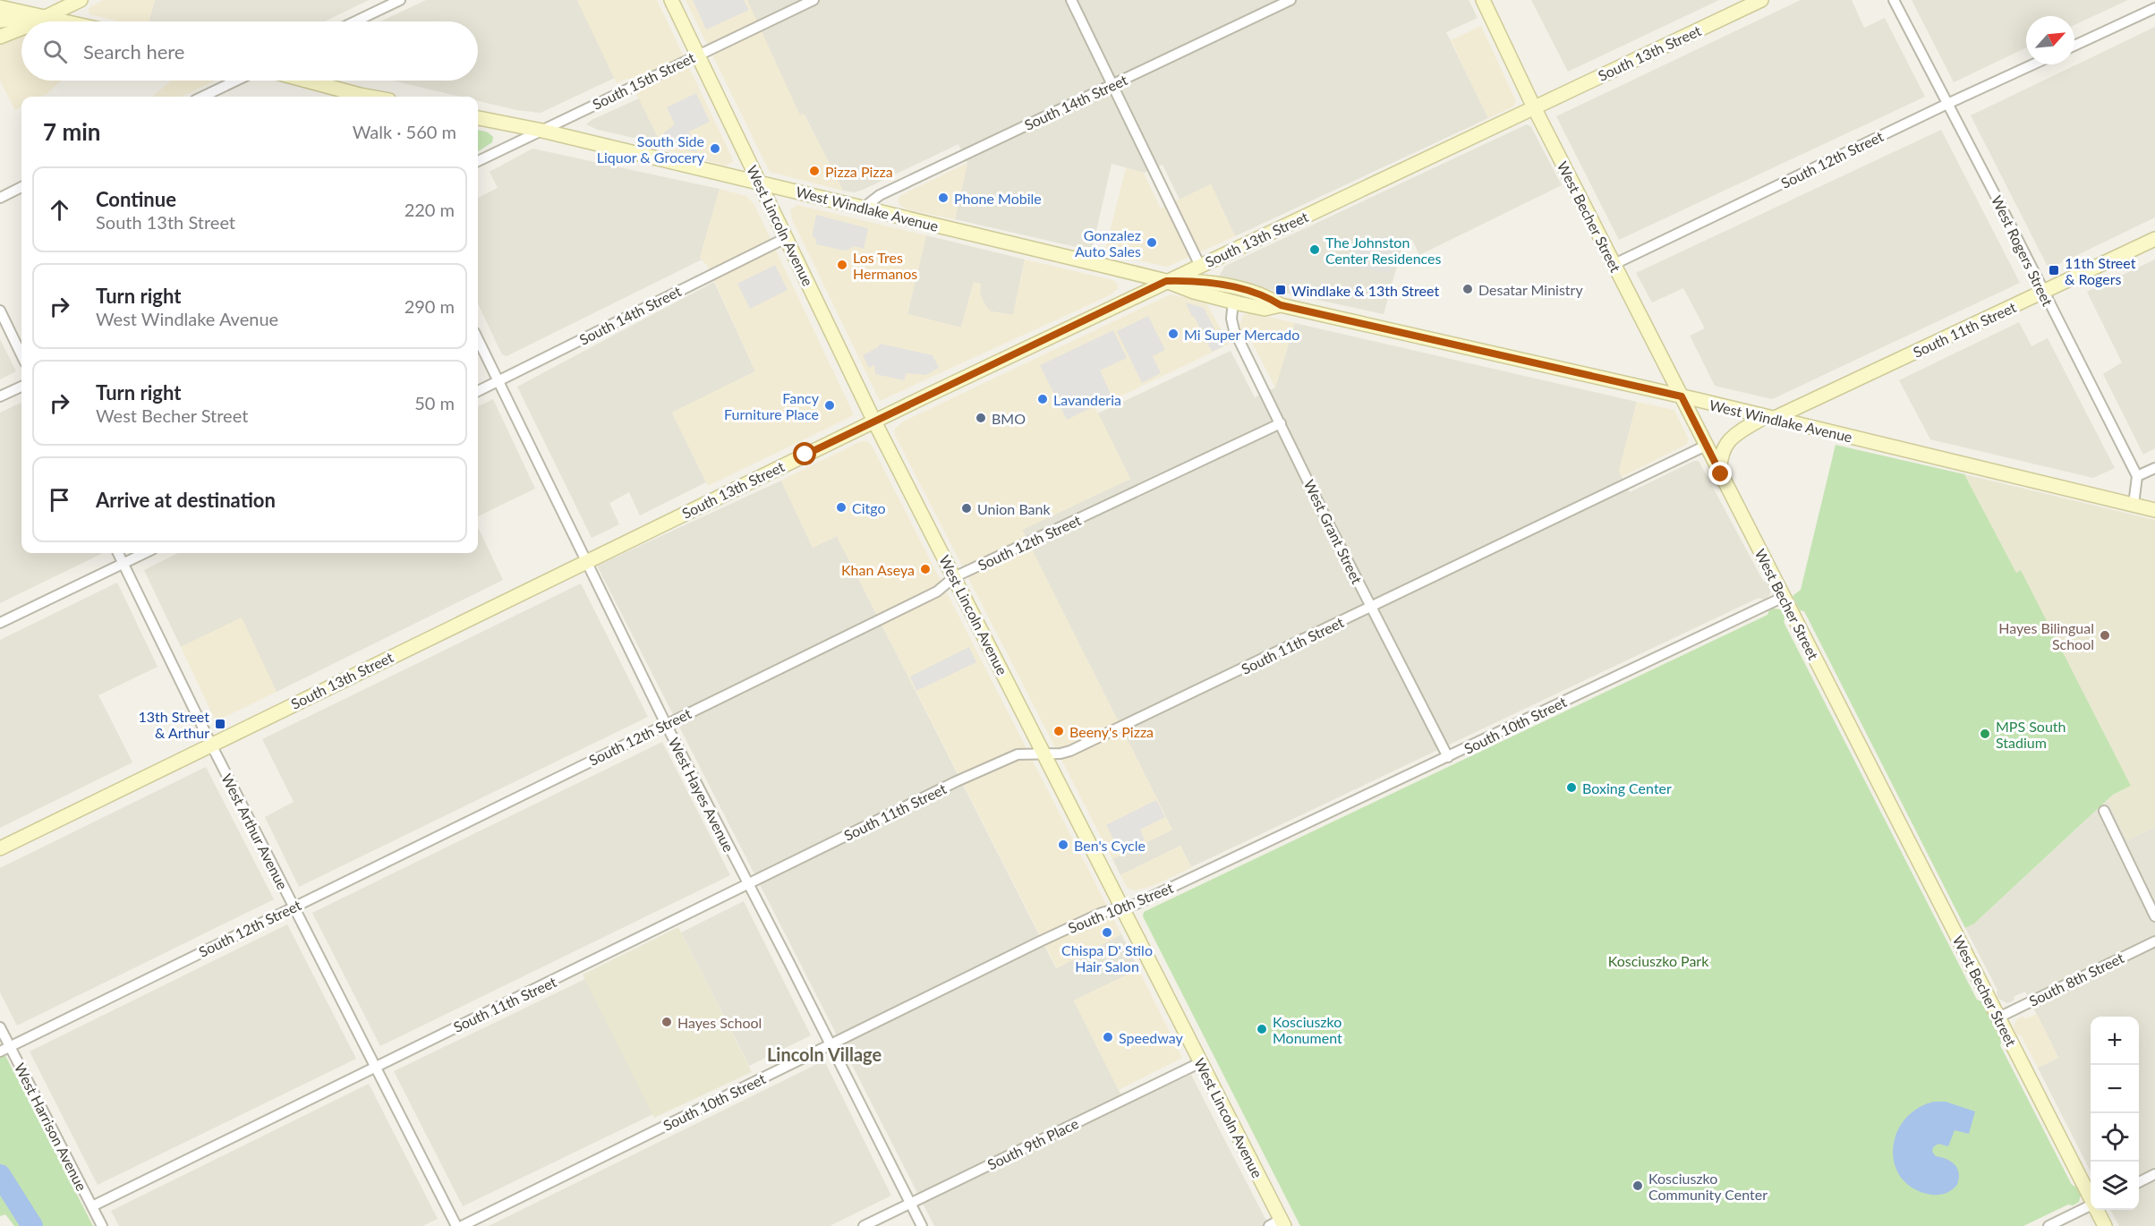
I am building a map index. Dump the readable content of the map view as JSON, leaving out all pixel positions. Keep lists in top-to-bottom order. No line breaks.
{"streets":{"street":["South 13th Street","South 15th Street","South 14th Street","South 12th Street","West Windlake Avenue","West Becher Street","West Lincoln Avenue","West Rogers Street","South 11th Street","West Grant Street","South 10th Street","West Hayes Avenue","West Arthur Avenue","South 8th Street","West Harrison Avenue","South 9th Place"]},"crossings":[["South 13th Street","West Windlake Avenue"],["South 13th Street","West Becher Street"],["South 13th Street","West Lincoln Avenue"],["South 13th Street","West Hayes Avenue"],["South 13th Street","West Arthur Avenue"],["South 15th Street","West Windlake Avenue"],["South 15th Street","West Lincoln Avenue"],["South 14th Street","West Windlake Avenue"],["South 14th Street","West Lincoln Avenue"],["South 14th Street","West Hayes Avenue"],["South 12th Street","West Becher Street"],["South 12th Street","West Lincoln Avenue"],["South 12th Street","West Rogers Street"],["South 12th Street","West Grant Street"],["South 12th Street","West Hayes Avenue"],["South 12th Street","West Arthur Avenue"],["South 12th Street","West Harrison Avenue"],["West Windlake Avenue","West Becher Street"],["West Windlake Avenue","West Lincoln Avenue"],["West Windlake Avenue","South 11th Street"],["West Windlake Avenue","West Grant Street"],["West Becher Street","South 11th Street"],["West Becher Street","South 10th Street"],["West Becher Street","South 8th Street"],["West Lincoln Avenue","South 11th Street"],["West Lincoln Avenue","South 10th Street"],["West Lincoln Avenue","South 9th Place"],["West Rogers Street","South 11th Street"],["South 11th Street","West Grant Street"],["South 11th Street","West Hayes Avenue"],["South 11th Street","West Arthur Avenue"],["South 11th Street","West Harrison Avenue"],["West Grant Street","South 10th Street"],["South 10th Street","West Hayes Avenue"],["West Hayes Avenue","South 9th Place"]],"districts":["Lincoln Village"],"parks":["Kosciuszko Park"],"places":{"other":["South Side Liquor & Grocery","Pizza Pizza","Phone Mobile","Gonzalez Auto Sales","The Johnston Center Residences","Los Tres Hermanos","Desatar Ministry","Mi Super Mercado","Lavanderia","Fancy Furniture Place","BMO","Citgo","Union Bank","Khan Aseya","Hayes Bilingual School","Beeny's Pizza","MPS South Stadium","Boxing Center","Ben's Cycle","Chispa D' Stilo Hair Salon","Hayes School","Kosciuszko Monument","Speedway","Kosciuszko Community Center"],"transit":["11th Street & Rogers","Windlake & 13th Street","13th Street & Arthur"]},"north":"top right","page":{"search":"Search here","heading":["7 min","Walk · 560 m"],"list":[["Continue","South 13th Street","220 m"],["Turn right","West Windlake Avenue","290 m"],["Turn right","West Becher Street","50 m"],"Arrive at destination"],"map_buttons":["+","−"]}}
